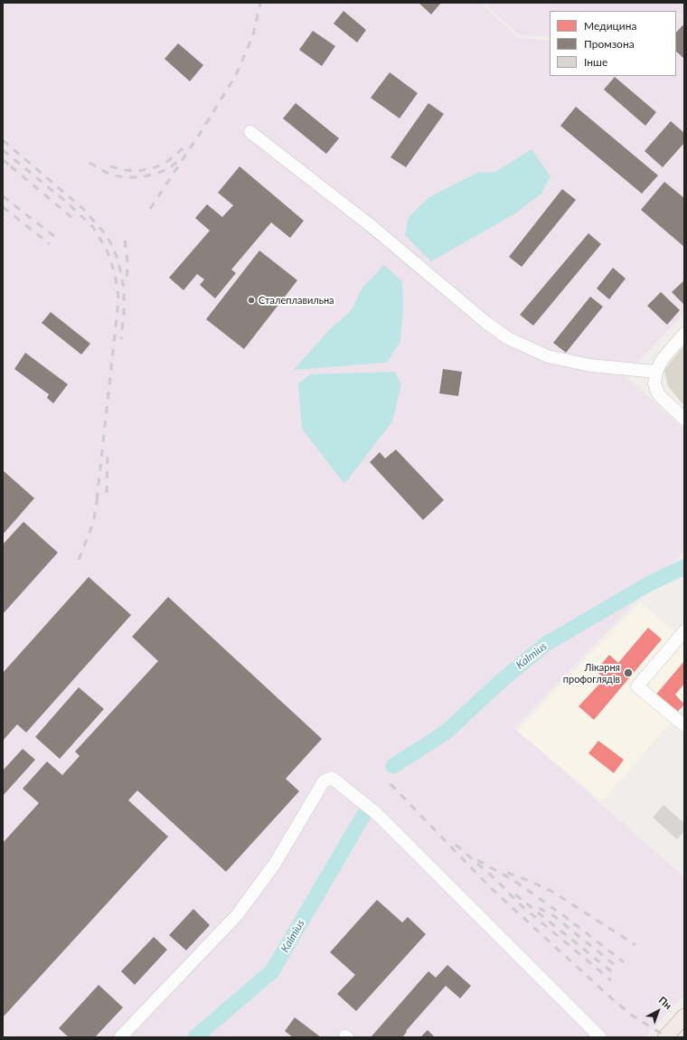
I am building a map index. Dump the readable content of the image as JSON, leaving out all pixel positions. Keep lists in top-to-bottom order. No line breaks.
{"water":["Kalmius"],"places":["Сталеплавильна","Лікарня профоглядів"],"legend":["Медицина","Промзона","Інше"],"north":"top right"}
